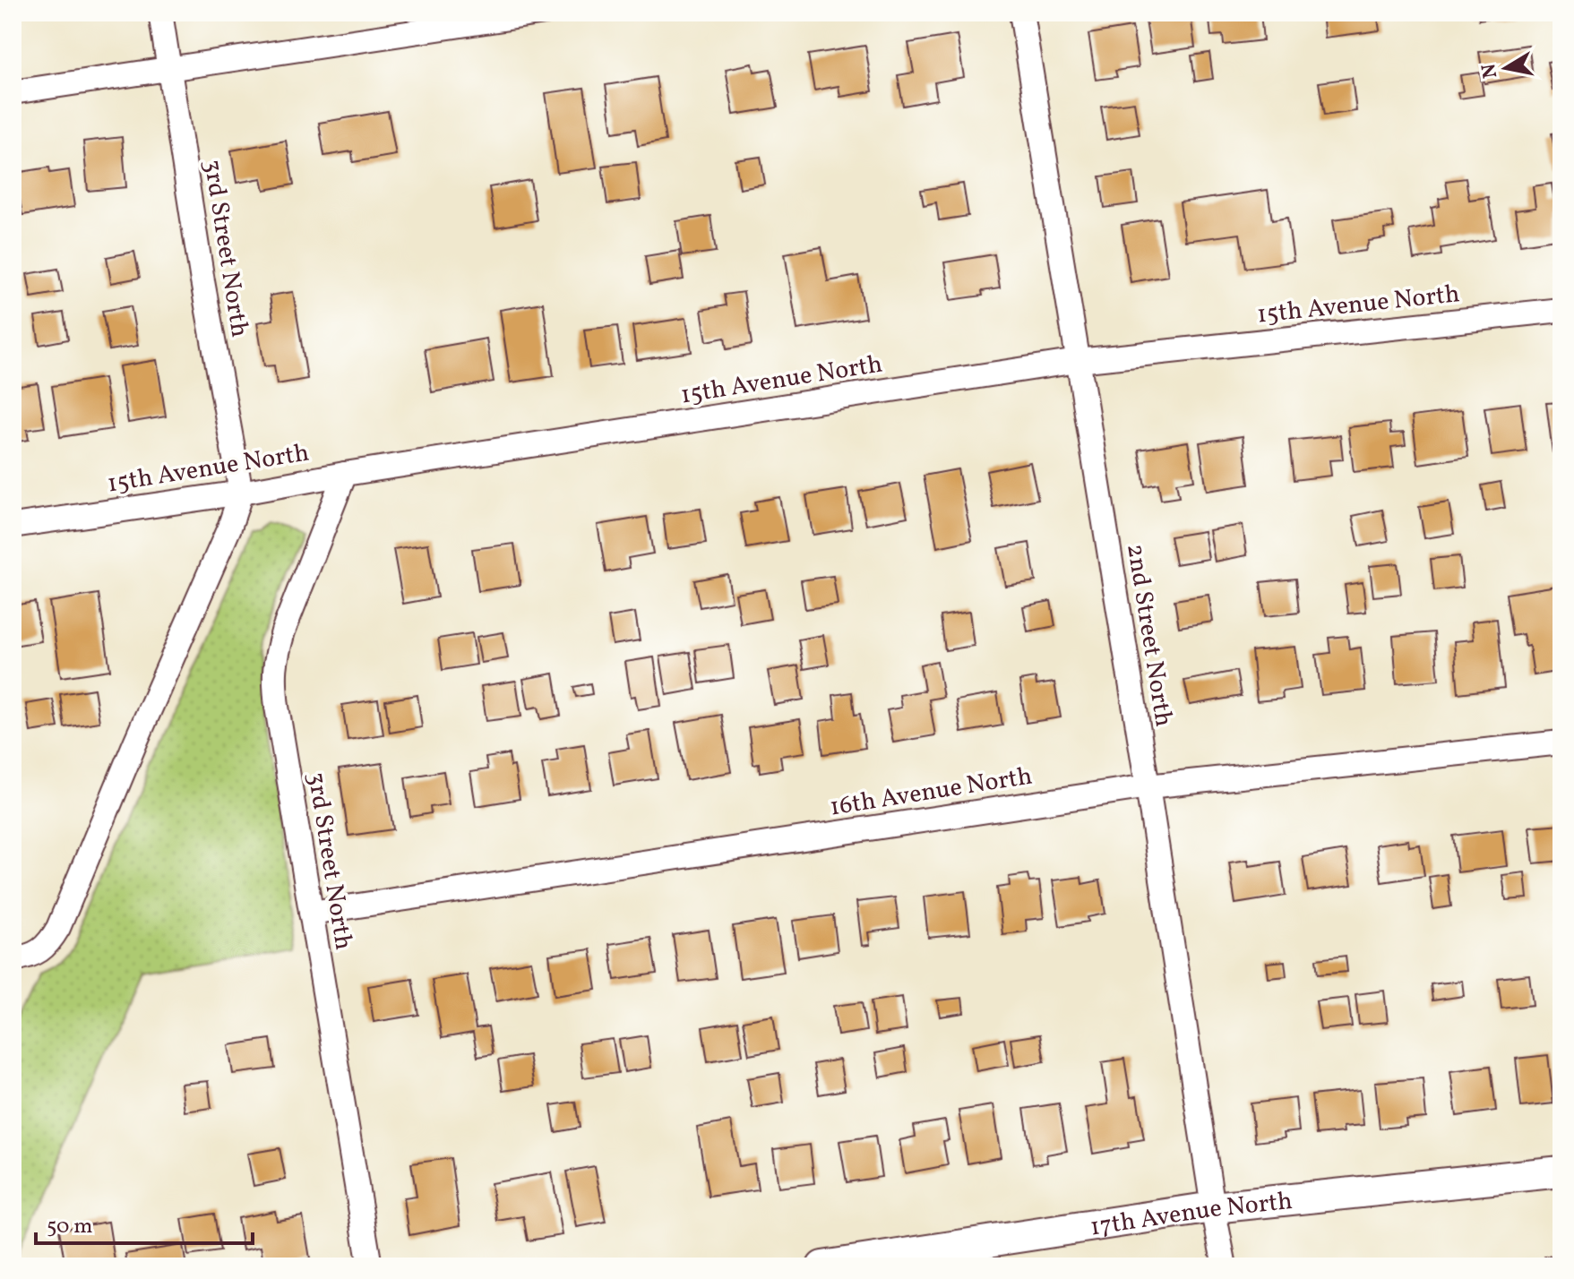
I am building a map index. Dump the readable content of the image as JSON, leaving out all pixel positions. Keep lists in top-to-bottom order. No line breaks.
{"streets":{"street":["3rd Street North","15th Avenue North","2nd Street North","16th Avenue North","17th Avenue North"]},"crossings":[["3rd Street North","15th Avenue North"],["3rd Street North","16th Avenue North"],["15th Avenue North","2nd Street North"],["2nd Street North","16th Avenue North"],["2nd Street North","17th Avenue North"]],"scale_bar":"50 m","north":"left"}
